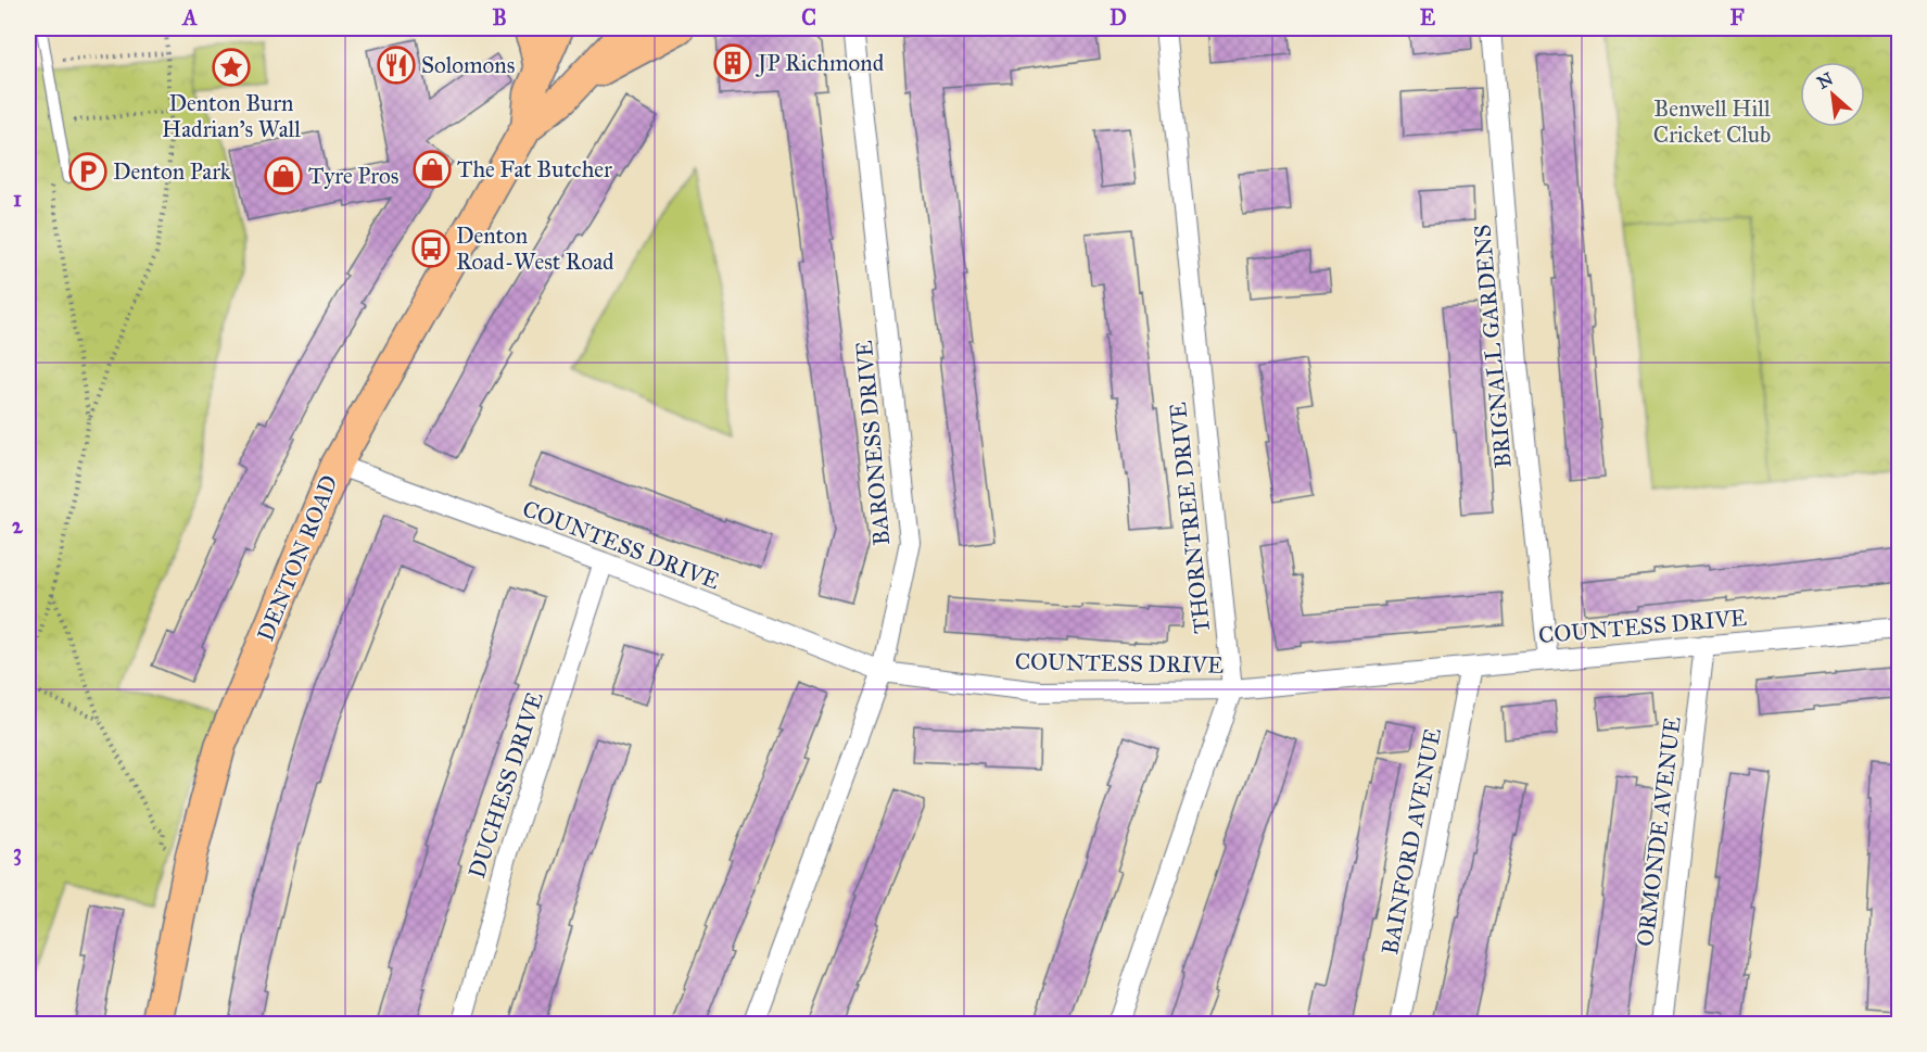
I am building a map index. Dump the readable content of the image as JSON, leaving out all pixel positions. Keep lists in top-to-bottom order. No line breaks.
{"streets":{"main road":["DENTON ROAD"],"street":["BRIGNALL GARDENS","BARONESS DRIVE","THORNTREE DRIVE","COUNTESS DRIVE","DUCHESS DRIVE","ORMONDE AVENUE","BAINFORD AVENUE"]},"crossings":[["BRIGNALL GARDENS","COUNTESS DRIVE"],["BARONESS DRIVE","COUNTESS DRIVE"],["THORNTREE DRIVE","COUNTESS DRIVE"],["COUNTESS DRIVE","DENTON ROAD"],["COUNTESS DRIVE","DUCHESS DRIVE"],["COUNTESS DRIVE","ORMONDE AVENUE"],["COUNTESS DRIVE","BAINFORD AVENUE"]],"parks":["Benwell Hill Cricket Club"],"places":{"building":["JP Richmond"],"restaurant":["Solomons"],"place":["Denton Burn Hadrian's Wall"],"shop":["The Fat Butcher","Tyre Pros"],"parking":["Denton Park"],"bus stop":["Denton Road-West Road"]},"north":"top left","grid":{"columns":["A","B","C","D","E","F"],"rows":["1","2","3"]}}
